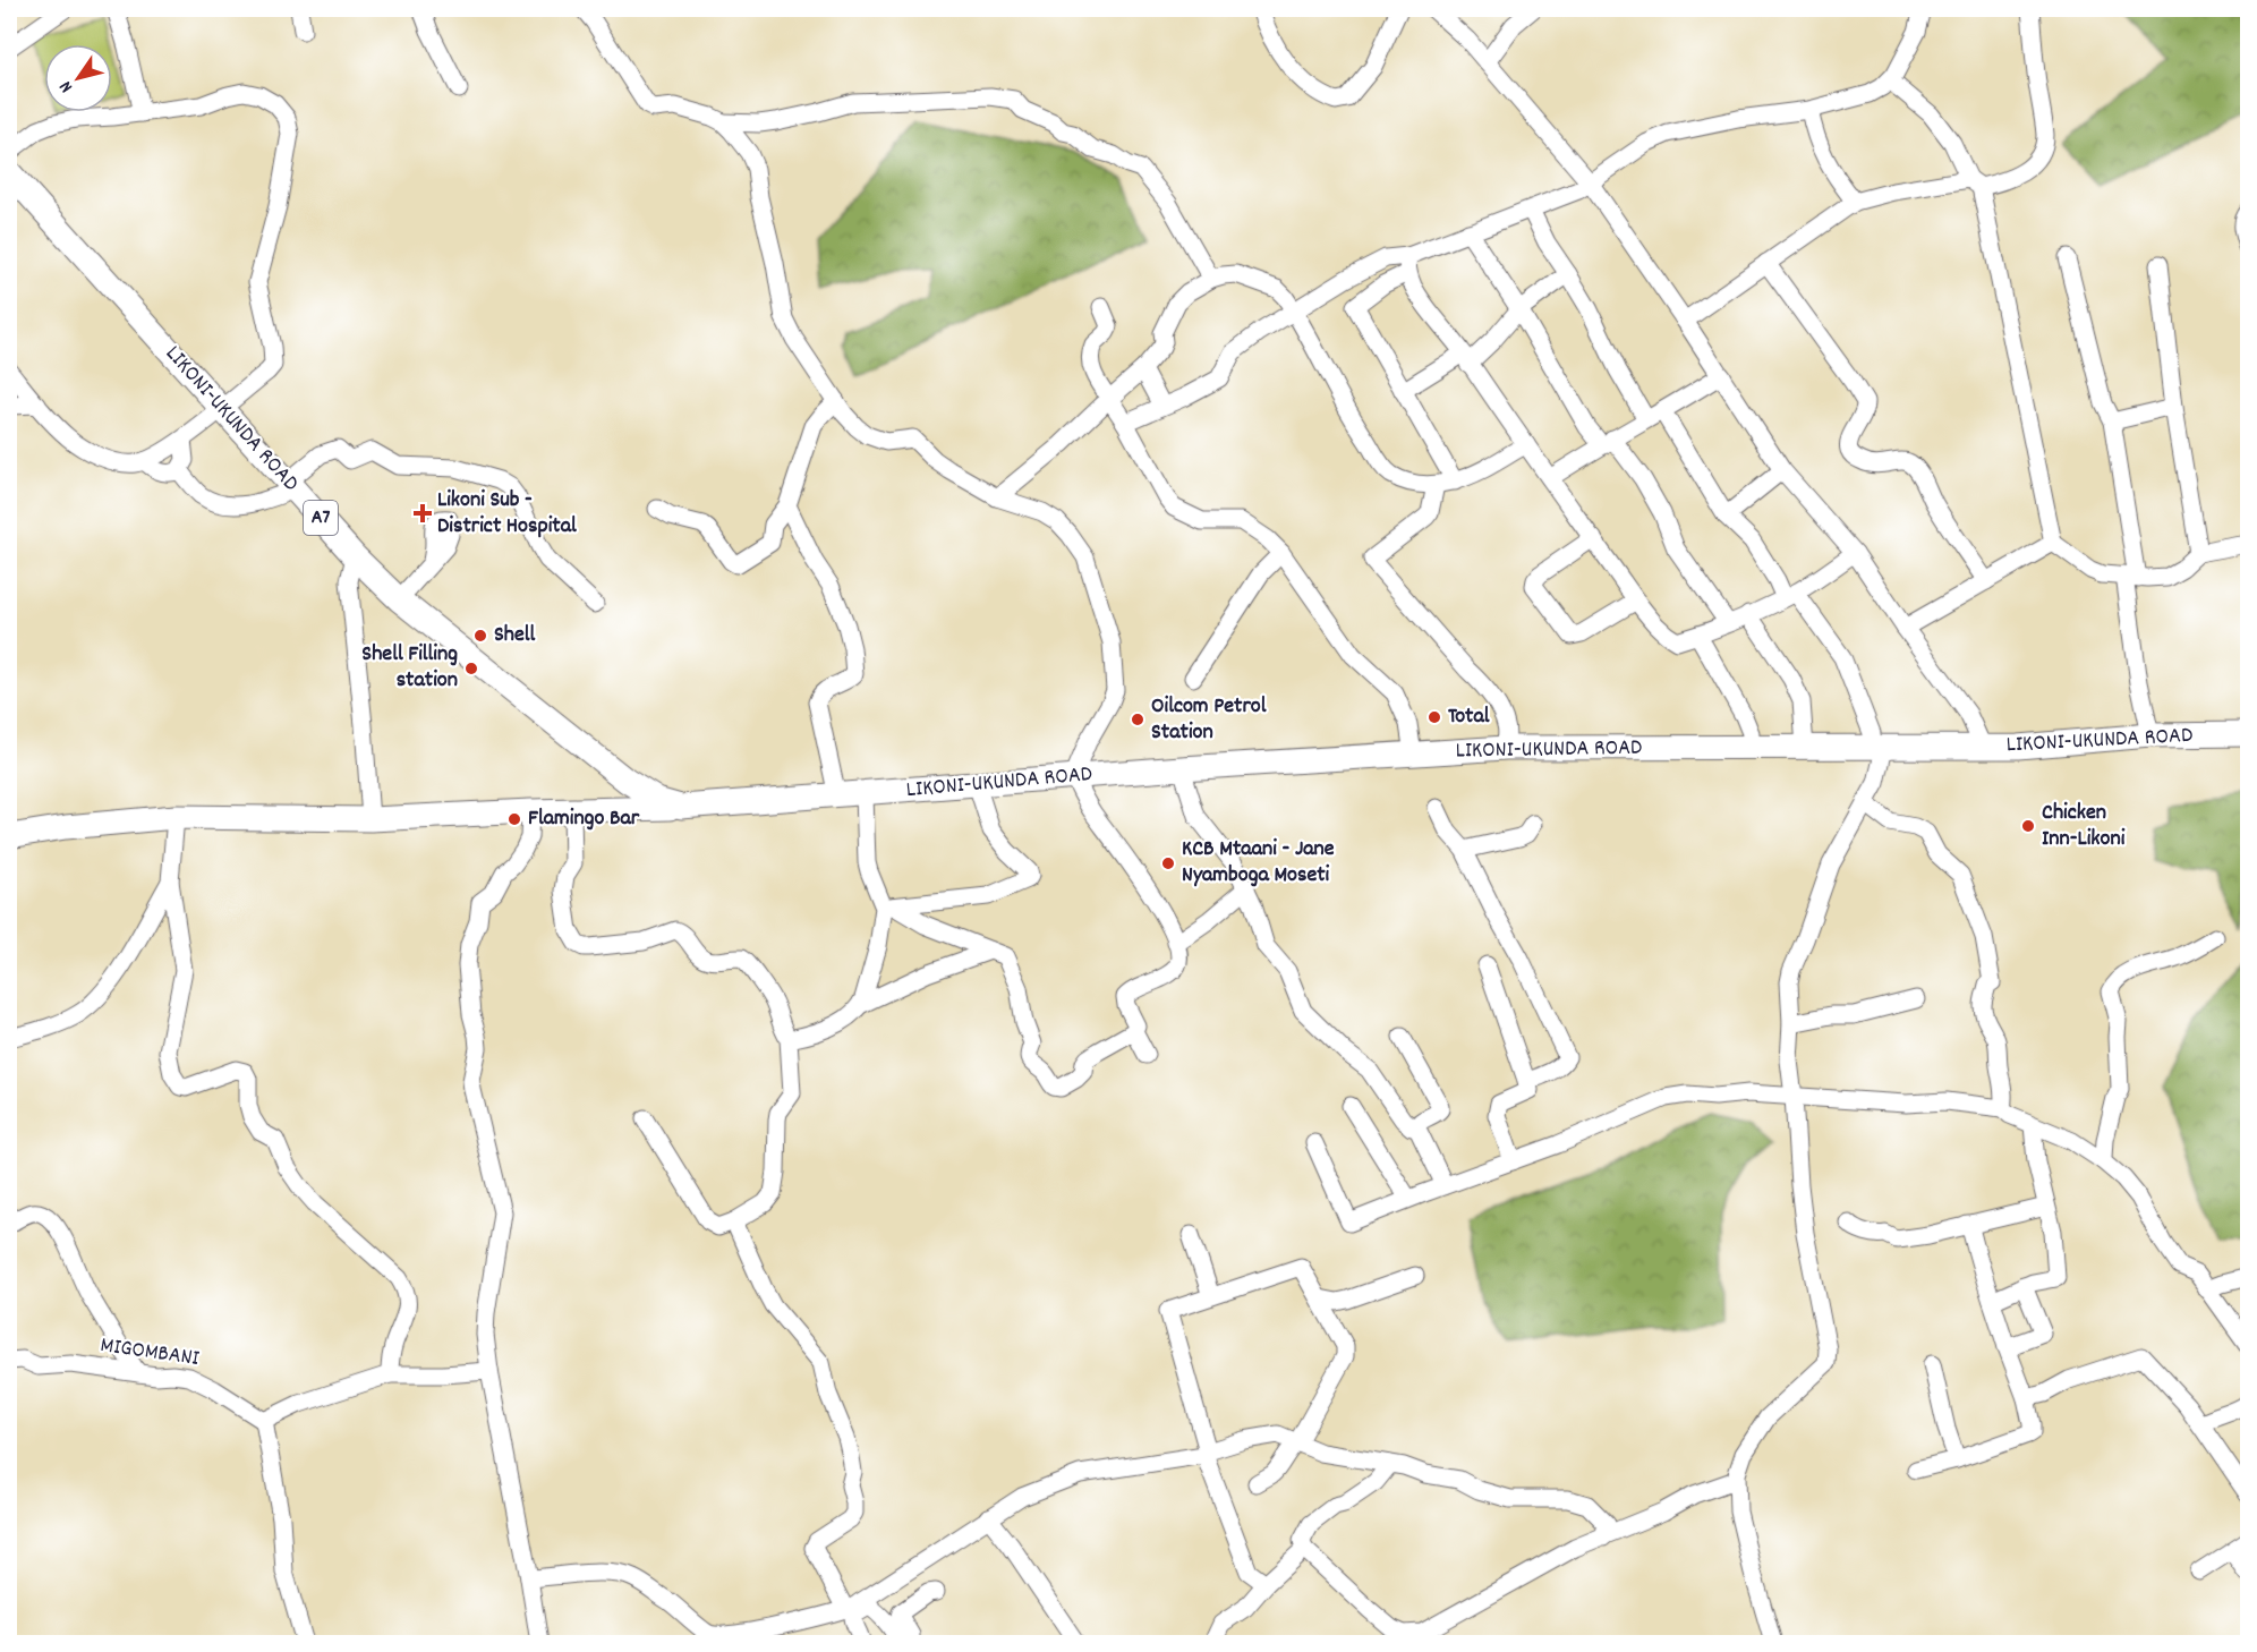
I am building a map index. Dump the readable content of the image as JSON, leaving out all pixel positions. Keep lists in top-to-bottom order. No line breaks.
{"streets":{"highway":["LIKONI-UKUNDA ROAD","A7"],"street":["MIGOMBANI"]},"crossings":[["LIKONI-UKUNDA ROAD","A7"]],"places":{"health":["Likoni Sub - District Hospital"],"other":["Shell","Shell Filling station","Total","Oilcom Petrol Station","Flamingo Bar","Chicken Inn-Likoni","KCB Mtaani - Jane Nyamboga Moseti"]},"north":"bottom left"}
